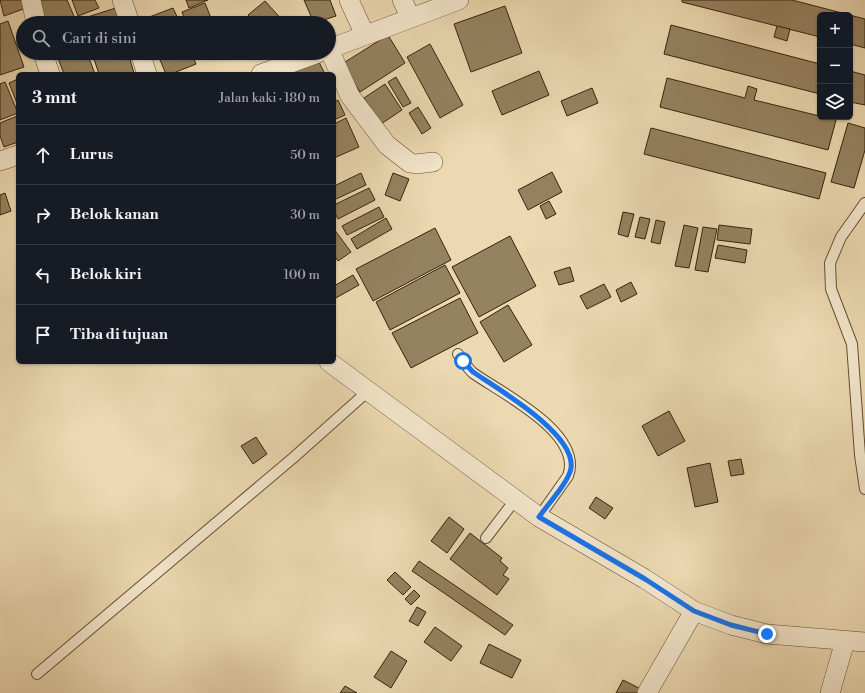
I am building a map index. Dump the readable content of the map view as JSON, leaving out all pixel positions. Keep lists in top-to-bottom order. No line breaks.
{"page":{"map_buttons":["+","−"],"search":"Cari di sini","heading":["3 mnt","Jalan kaki · 180 m"],"list":[["Lurus","50 m"],["Belok kanan","30 m"],["Belok kiri","100 m"],"Tiba di tujuan"]}}
